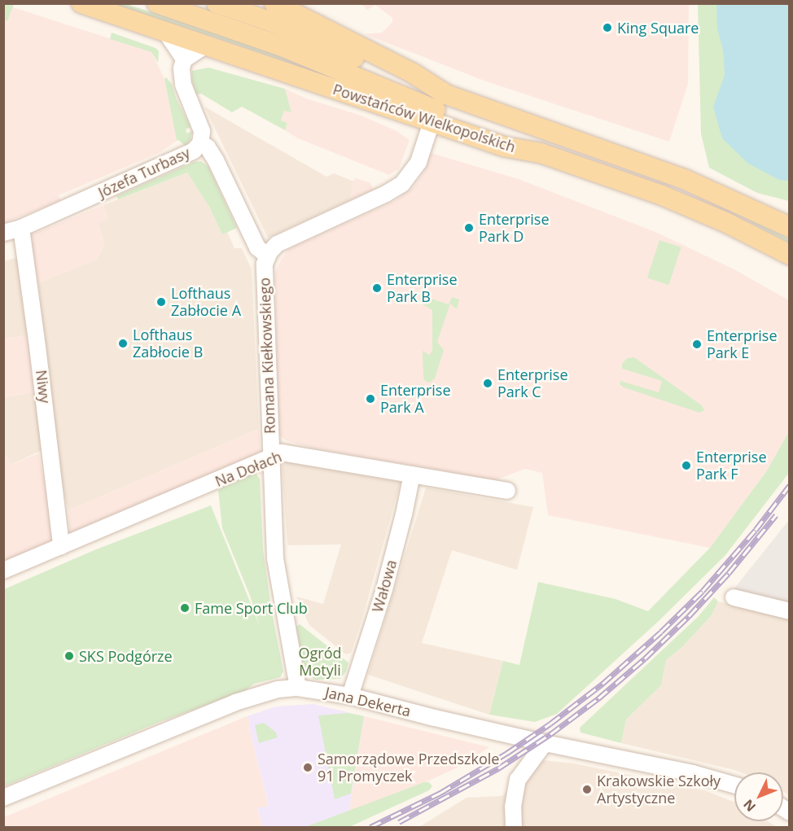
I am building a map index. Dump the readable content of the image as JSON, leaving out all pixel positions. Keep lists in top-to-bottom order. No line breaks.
{"streets":{"main road":["Powstańców Wielkopolskich"],"street":["Józefa Turbasy","Romana Kiełkowskiego","Niwy","Na Dołach","Wałowa","Jana Dekerta"]},"crossings":[["Powstańców Wielkopolskich","Romana Kiełkowskiego"],["Józefa Turbasy","Romana Kiełkowskiego"],["Józefa Turbasy","Niwy"],["Romana Kiełkowskiego","Na Dołach"],["Romana Kiełkowskiego","Jana Dekerta"],["Niwy","Na Dołach"],["Na Dołach","Wałowa"],["Wałowa","Jana Dekerta"]],"parks":["Ogród Motyli"],"places":["King Square","Enterprise Park D","Enterprise Park B","Lofthaus Zabłocie A","Lofthaus Zabłocie B","Enterprise Park E","Enterprise Park C","Enterprise Park A","Enterprise Park F","Fame Sport Club","SKS Podgórze","Samorządowe Przedszkole 91 Promyczek","Krakowskie Szkoły Artystyczne"],"north":"bottom left"}
